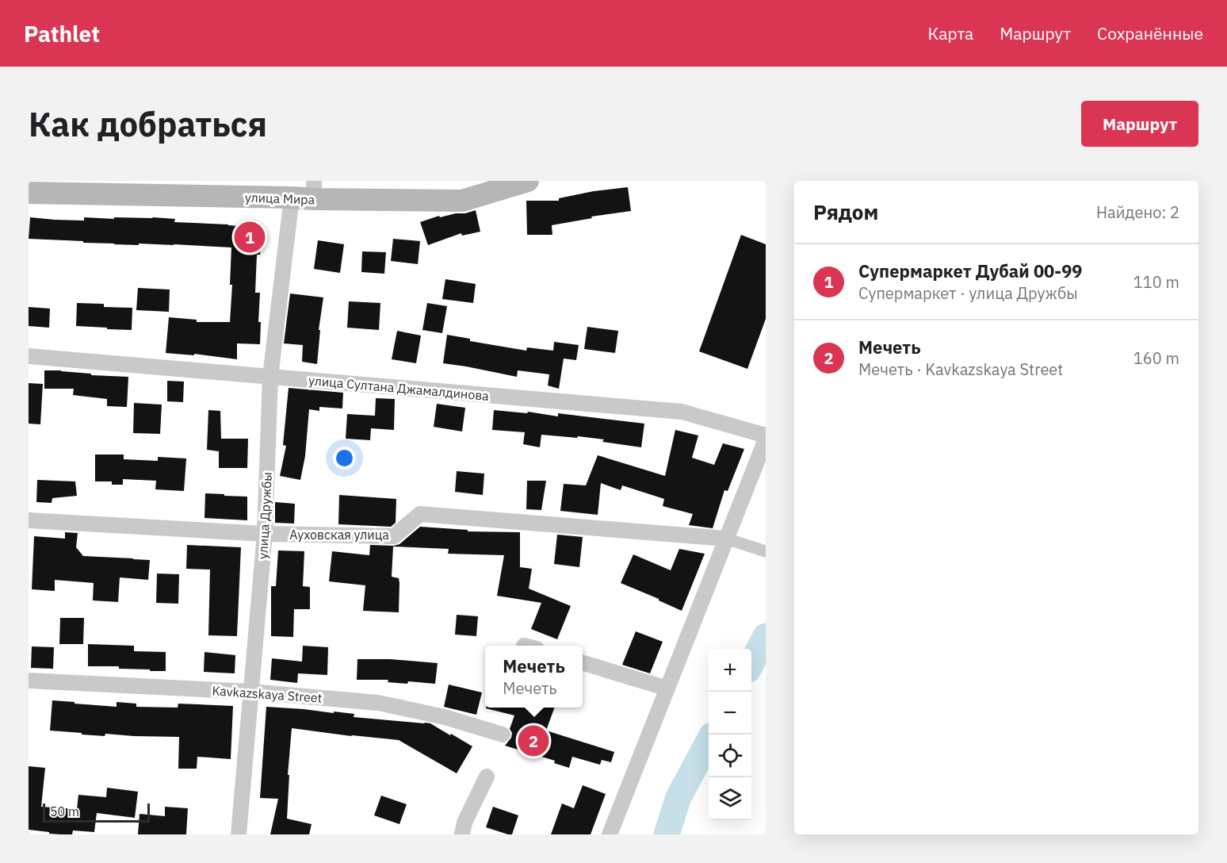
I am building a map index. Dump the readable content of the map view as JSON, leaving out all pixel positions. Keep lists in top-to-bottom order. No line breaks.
{"streets":{"main road":["улица Мира"],"street":["улица Султана Джамалдинова","улица Дружбы","Ауховская улица","Kavkazskaya Street"]},"crossings":[["улица Мира","улица Дружбы"],["улица Султана Джамалдинова","улица Дружбы"],["улица Дружбы","Ауховская улица"],["улица Дружбы","Kavkazskaya Street"]],"scale_bar":"50 m","page":{"header":"Pathlet","nav":["Карта","Маршрут","Сохранённые"],"buttons":"Маршрут","title":"Как добраться","heading":["Рядом","Найдено: 2"],"pins":["1","2"],"list":[{"mark":"1","name":"Супермаркет Дубай 00-99","note":"Супермаркет · улица Дружбы","value":"110 m"},{"mark":"2","name":"Мечеть","note":"Мечеть · Kavkazskaya Street","value":"160 m"}],"popup":["Мечеть","Мечеть"],"map_buttons":["+","−"],"scale":"50 m"}}
